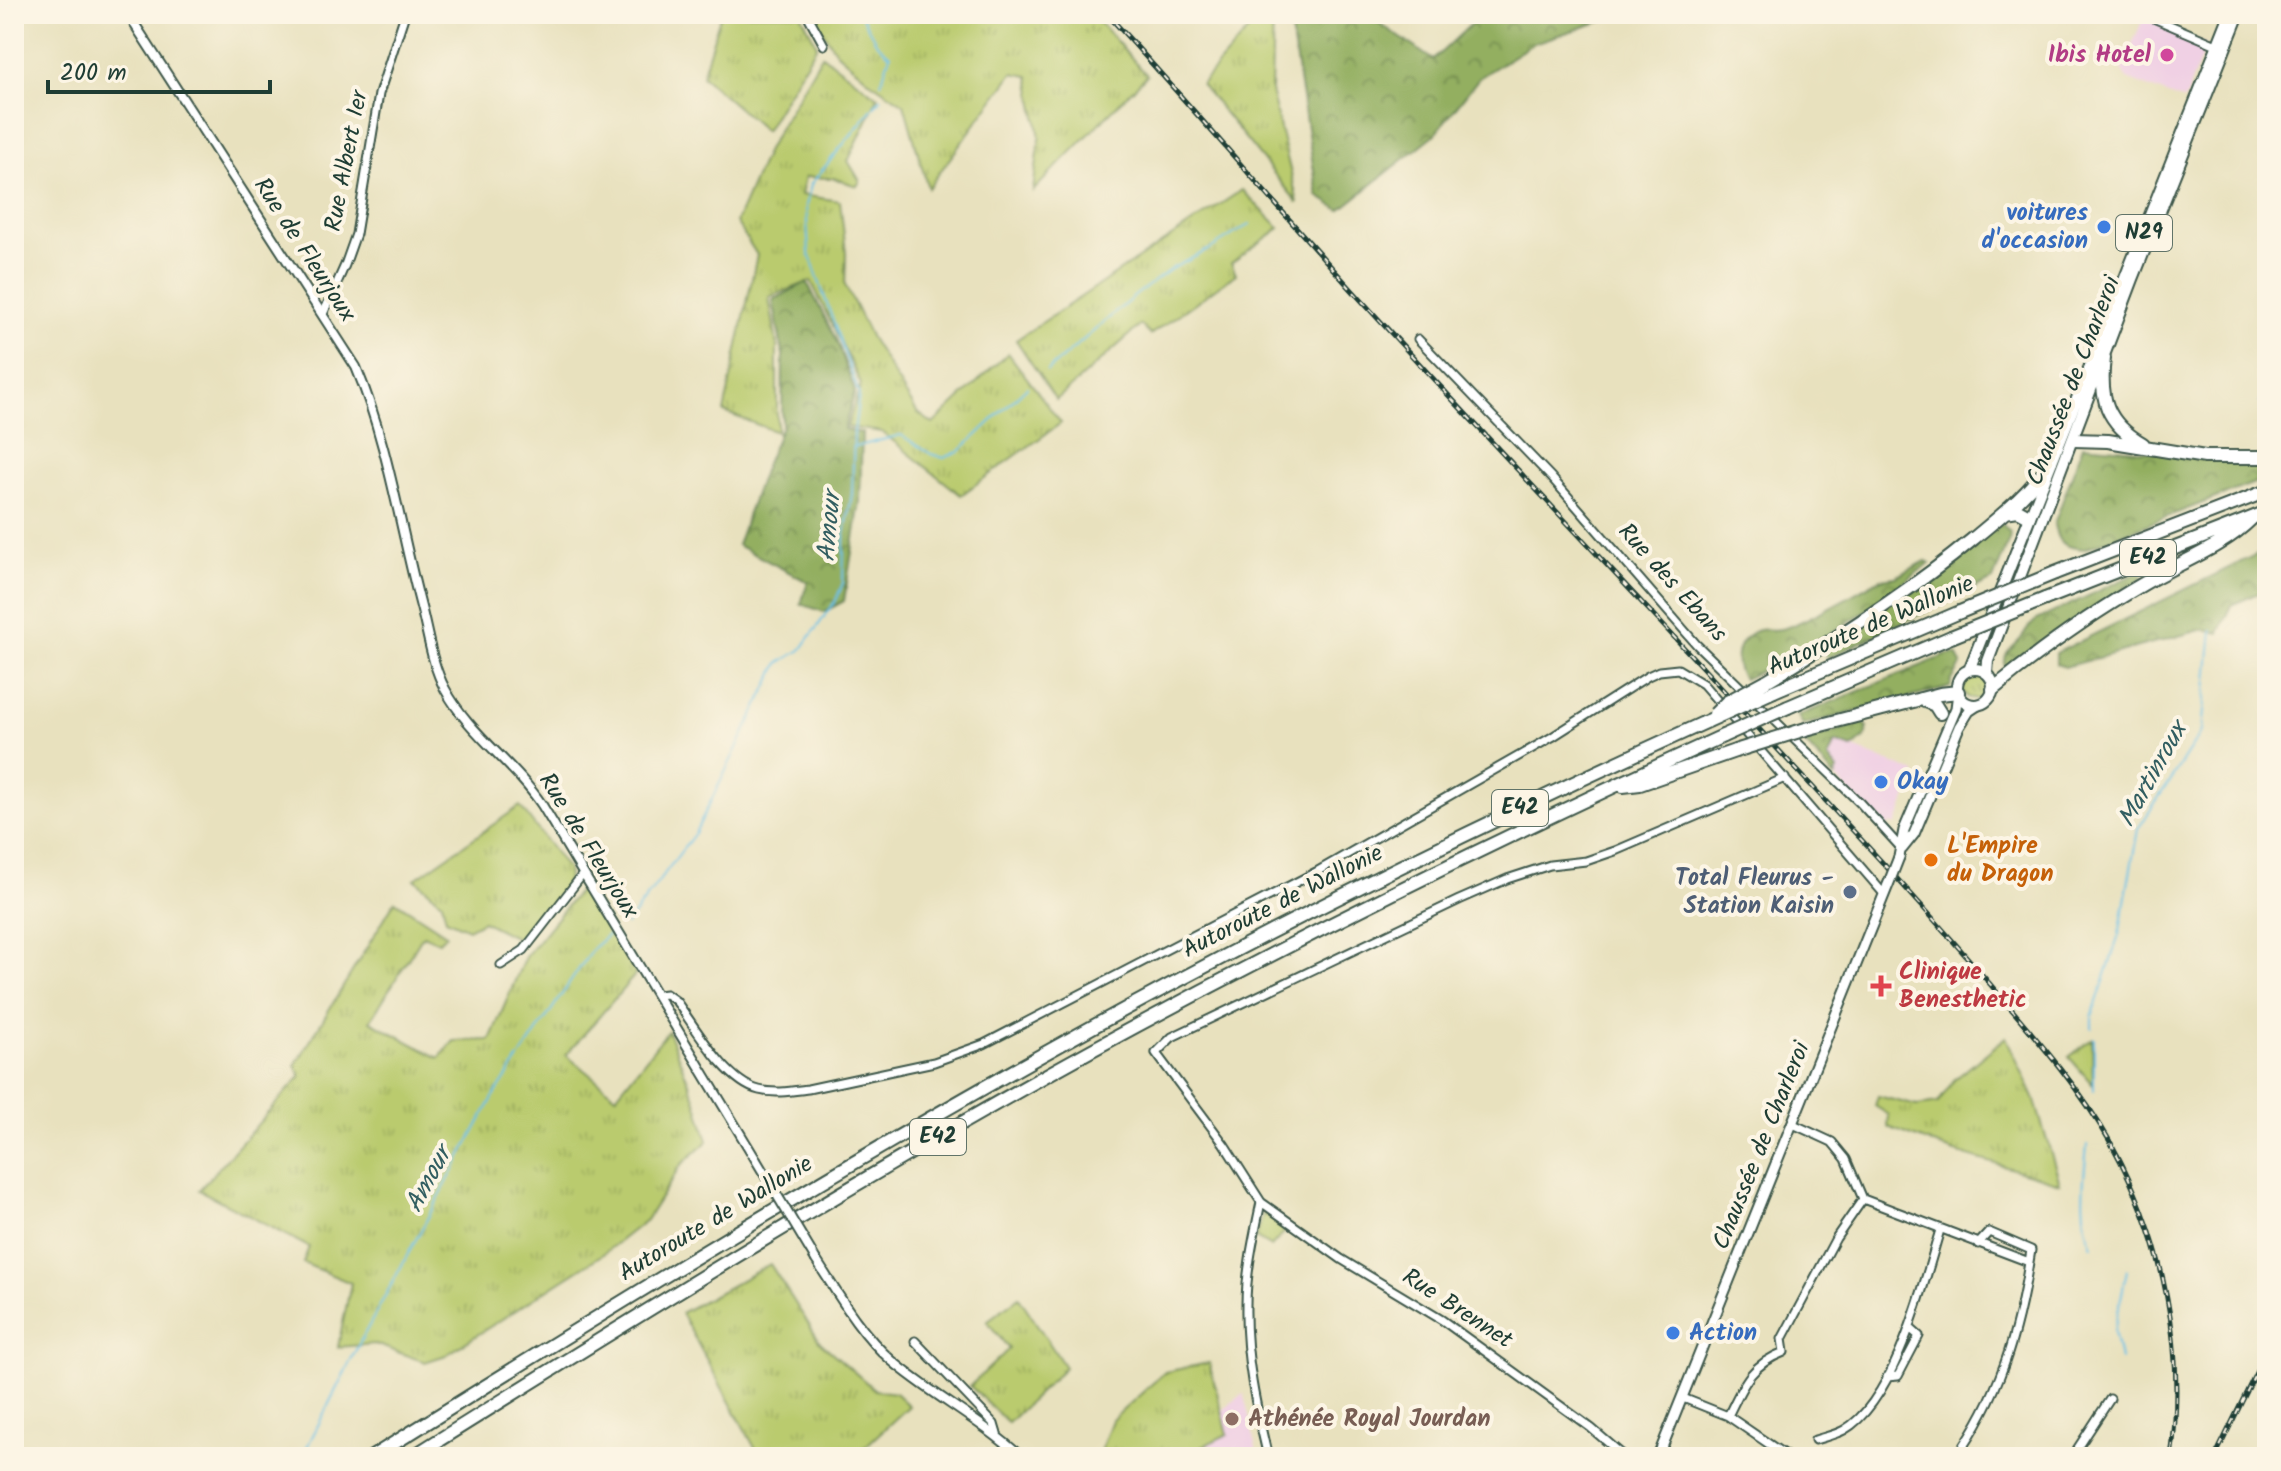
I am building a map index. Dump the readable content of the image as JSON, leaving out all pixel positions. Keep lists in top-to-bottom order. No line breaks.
{"streets":{"highway":["E42","Autoroute de Wallonie"],"main road":["N29","Chaussée de Charleroi"],"street":["Rue Albert Ier","Rue de Fleurjoux","Rue des Ebans","Rue Brennet"]},"crossings":[["Rue Albert Ier","Rue de Fleurjoux"],["N29","Chaussée de Charleroi"],["N29","Rue des Ebans"],["Chaussée de Charleroi","Rue des Ebans"]],"water":["Amour","Martinroux"],"places":{"other":["Ibis Hotel","voitures d'occasion","Okay","L'Empire du Dragon","Total Fleurus - Station Kaisin","Action","Athénée Royal Jourdan"],"health":["Clinique Benesthetic"]},"scale_bar":"200 m"}
